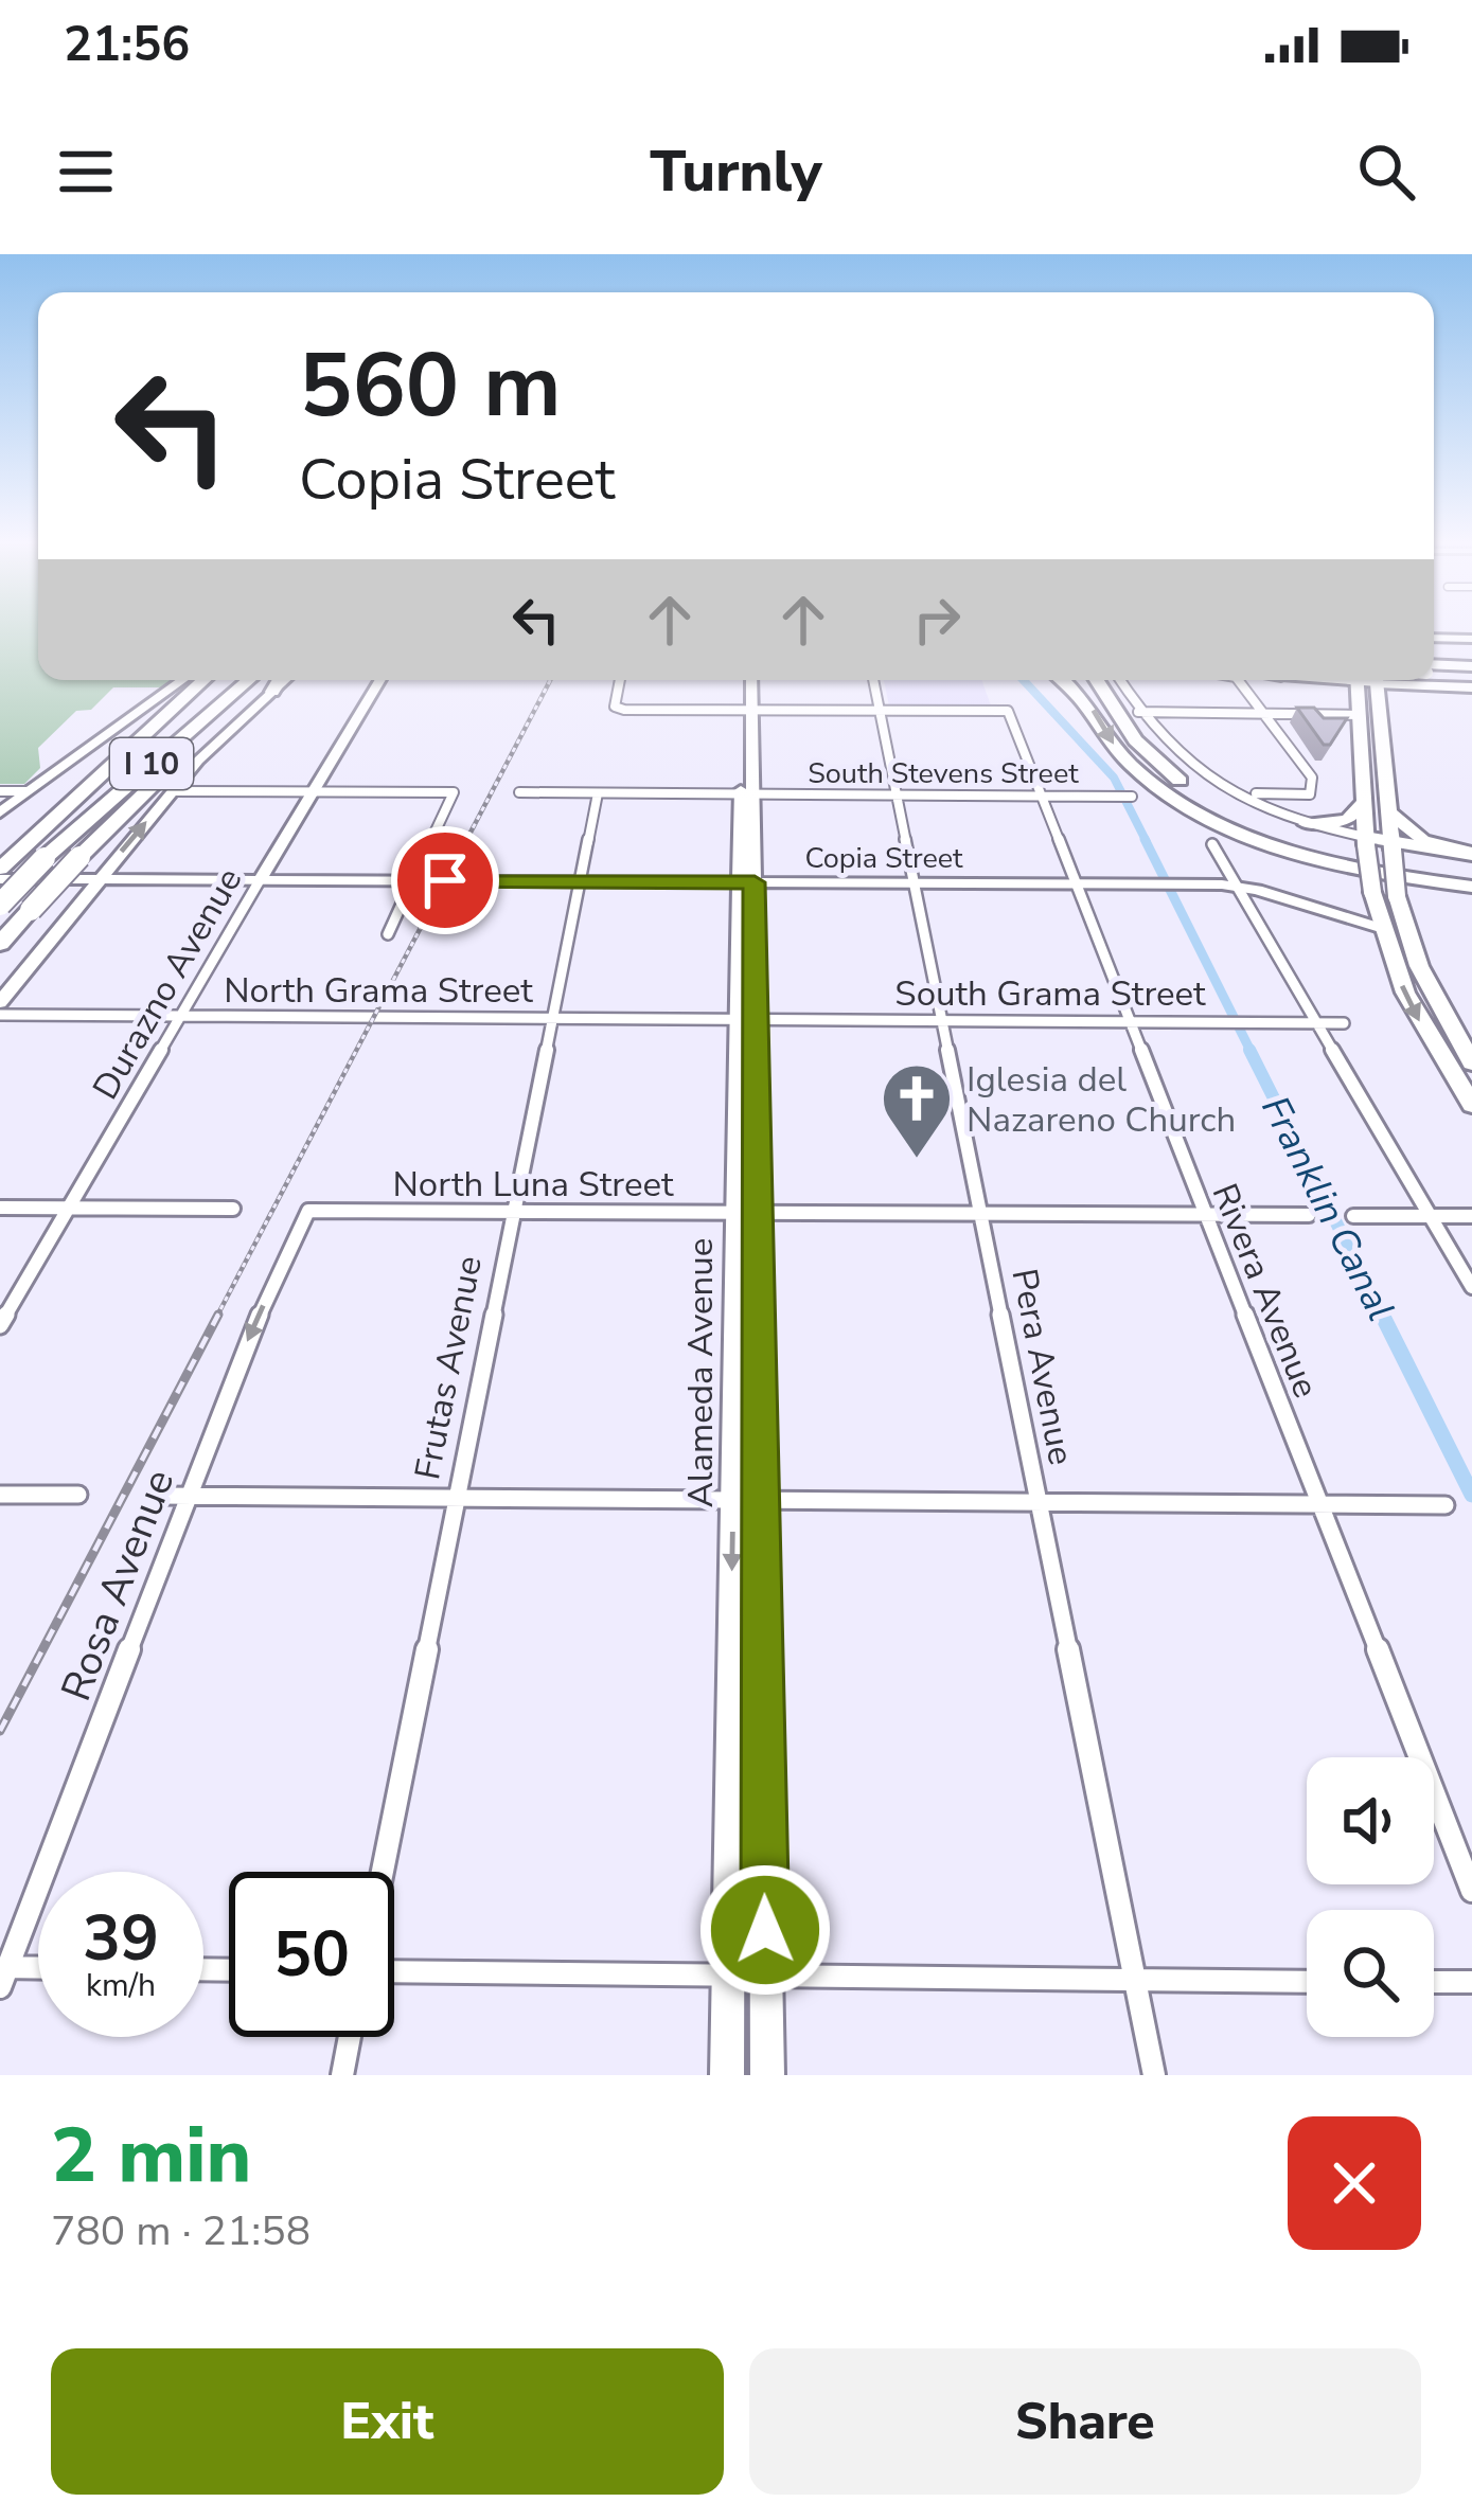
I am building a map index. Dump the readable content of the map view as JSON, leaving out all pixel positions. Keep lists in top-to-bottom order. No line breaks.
{"streets":{"highway":["I 10"],"main road":["Copia Street","Durazno Avenue","Alameda Avenue"],"street":["South Stevens Street","North Grama Street","South Grama Street","North Luna Street","Rivera Avenue","Pera Avenue","Frutas Avenue","Rosa Avenue"]},"crossings":[["South Stevens Street","Rivera Avenue"],["South Stevens Street","Pera Avenue"],["South Stevens Street","Frutas Avenue"],["South Stevens Street","Alameda Avenue"],["Copia Street","Durazno Avenue"],["Copia Street","Rivera Avenue"],["Copia Street","Pera Avenue"],["Copia Street","Frutas Avenue"],["Copia Street","Alameda Avenue"],["Durazno Avenue","North Grama Street"],["North Grama Street","South Grama Street"],["North Grama Street","Frutas Avenue"],["North Grama Street","Alameda Avenue"],["South Grama Street","Rivera Avenue"],["South Grama Street","Pera Avenue"],["South Grama Street","Alameda Avenue"],["North Luna Street","Rivera Avenue"],["North Luna Street","Pera Avenue"],["North Luna Street","Frutas Avenue"],["North Luna Street","Alameda Avenue"],["North Luna Street","Rosa Avenue"],["Rivera Avenue","Pera Avenue"]],"one_way":["Rosa Avenue"],"water":["Franklin Canal"],"places":{"church":["Iglesia del Nazareno Church"]},"page":{"status":"21:56","header":"Turnly","turn":["560 m","Copia Street"],"speed":"39 km/h","limit":"50","heading":["2 min","780 m · 21:58"],"buttons":["Exit","Share"]}}
